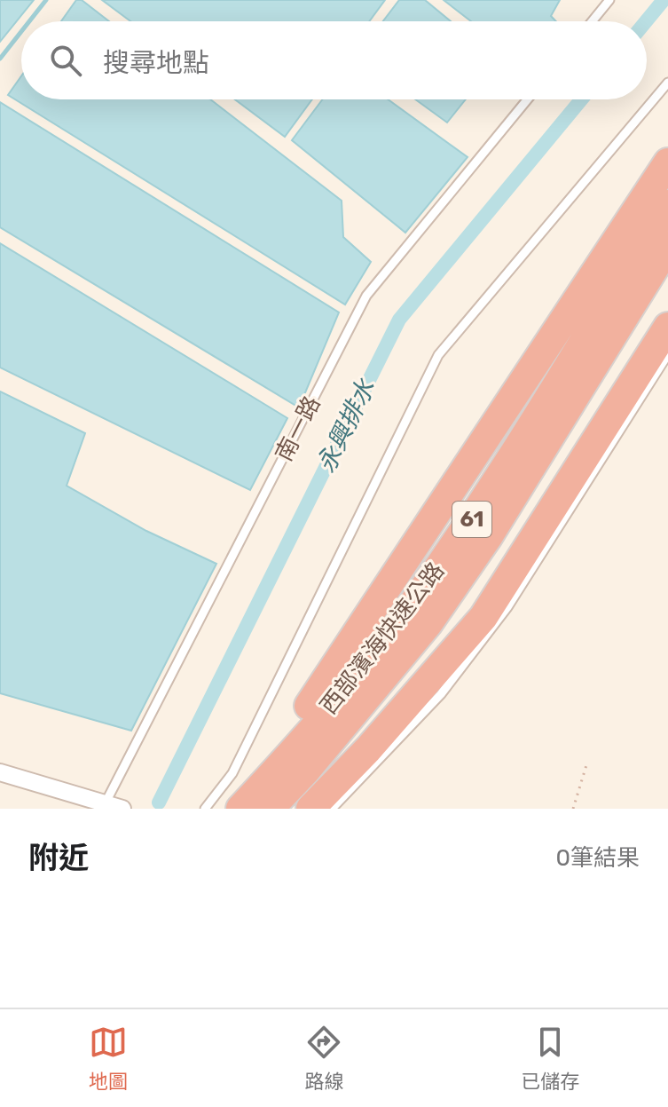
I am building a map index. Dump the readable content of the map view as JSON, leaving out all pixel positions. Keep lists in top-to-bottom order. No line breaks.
{"streets":{"highway":["61","西部濱海快速公路"],"lane":["南一路"]},"water":["永興排水"],"page":{"search":"搜尋地點","heading":["附近","0筆結果"],"nav":["地圖","路線","已儲存"]}}
